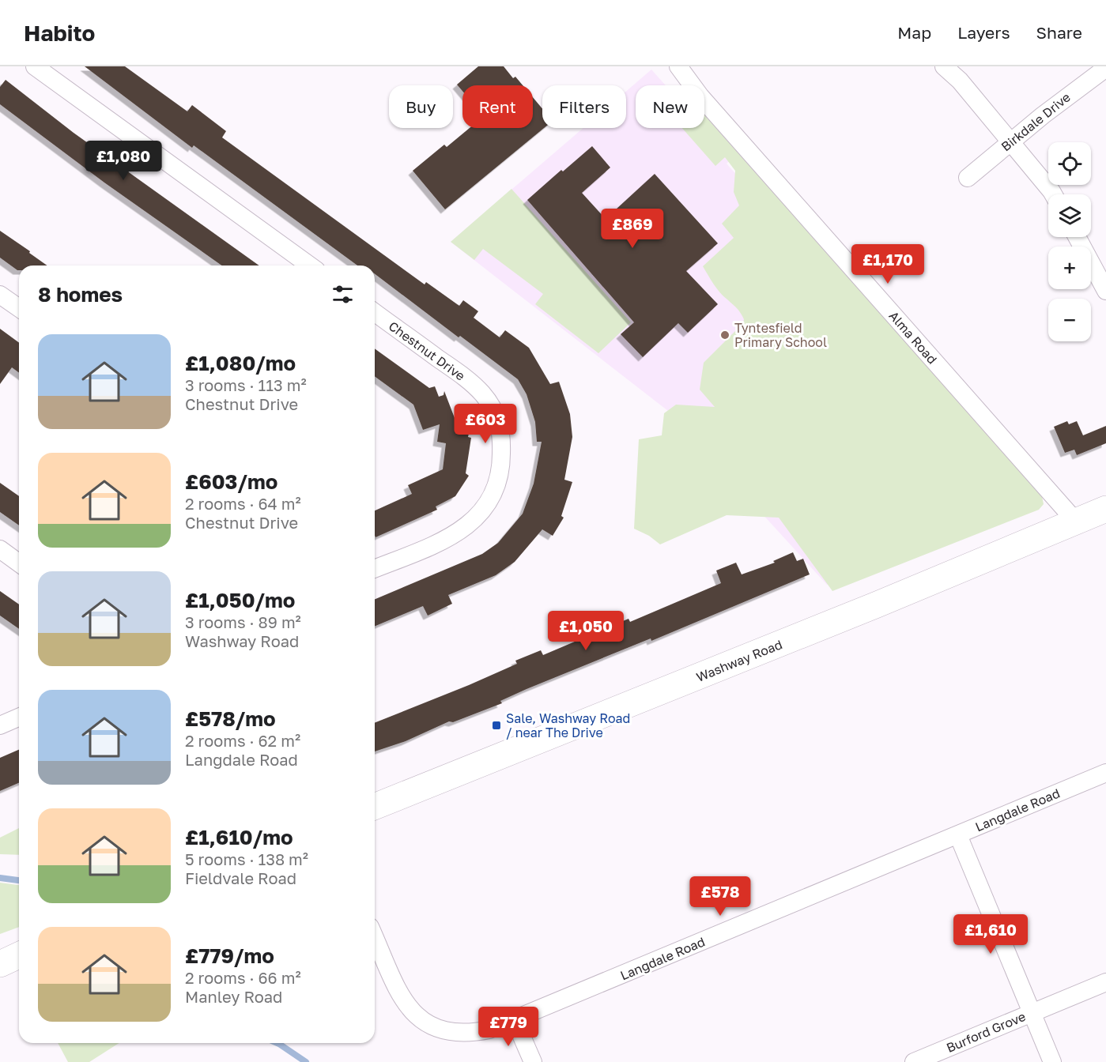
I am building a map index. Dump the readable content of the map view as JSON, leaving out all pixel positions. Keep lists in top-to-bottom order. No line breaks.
{"streets":{"highway":["Washway Road"],"street":["Birkdale Drive","Alma Road","Chestnut Drive","Langdale Road","Burford Grove"]},"crossings":[["Alma Road","Washway Road"]],"places":{"other":["Tyntesfield Primary School"],"transit":["Sale, Washway Road / near The Drive"]},"page":{"header":"Habito","nav":["Map","Layers","Share"],"chip":["Buy","Rent","Filters","New"],"price":["£1,080","£869","£1,170","£603","£1,050","£578","£1,610","£779"],"map_buttons":["+","−"],"heading":"8 homes","list":[{"name":"£1,080/mo","note":"3 rooms · 113 m² · Chestnut Drive"},{"name":"£603/mo","note":"2 rooms · 64 m² · Chestnut Drive"},{"name":"£1,050/mo","note":"3 rooms · 89 m² · Washway Road"},{"name":"£578/mo","note":"2 rooms · 62 m² · Langdale Road"},{"name":"£1,610/mo","note":"5 rooms · 138 m² · Fieldvale Road"},{"name":"£779/mo","note":"2 rooms · 66 m² · Manley Road"}]}}
